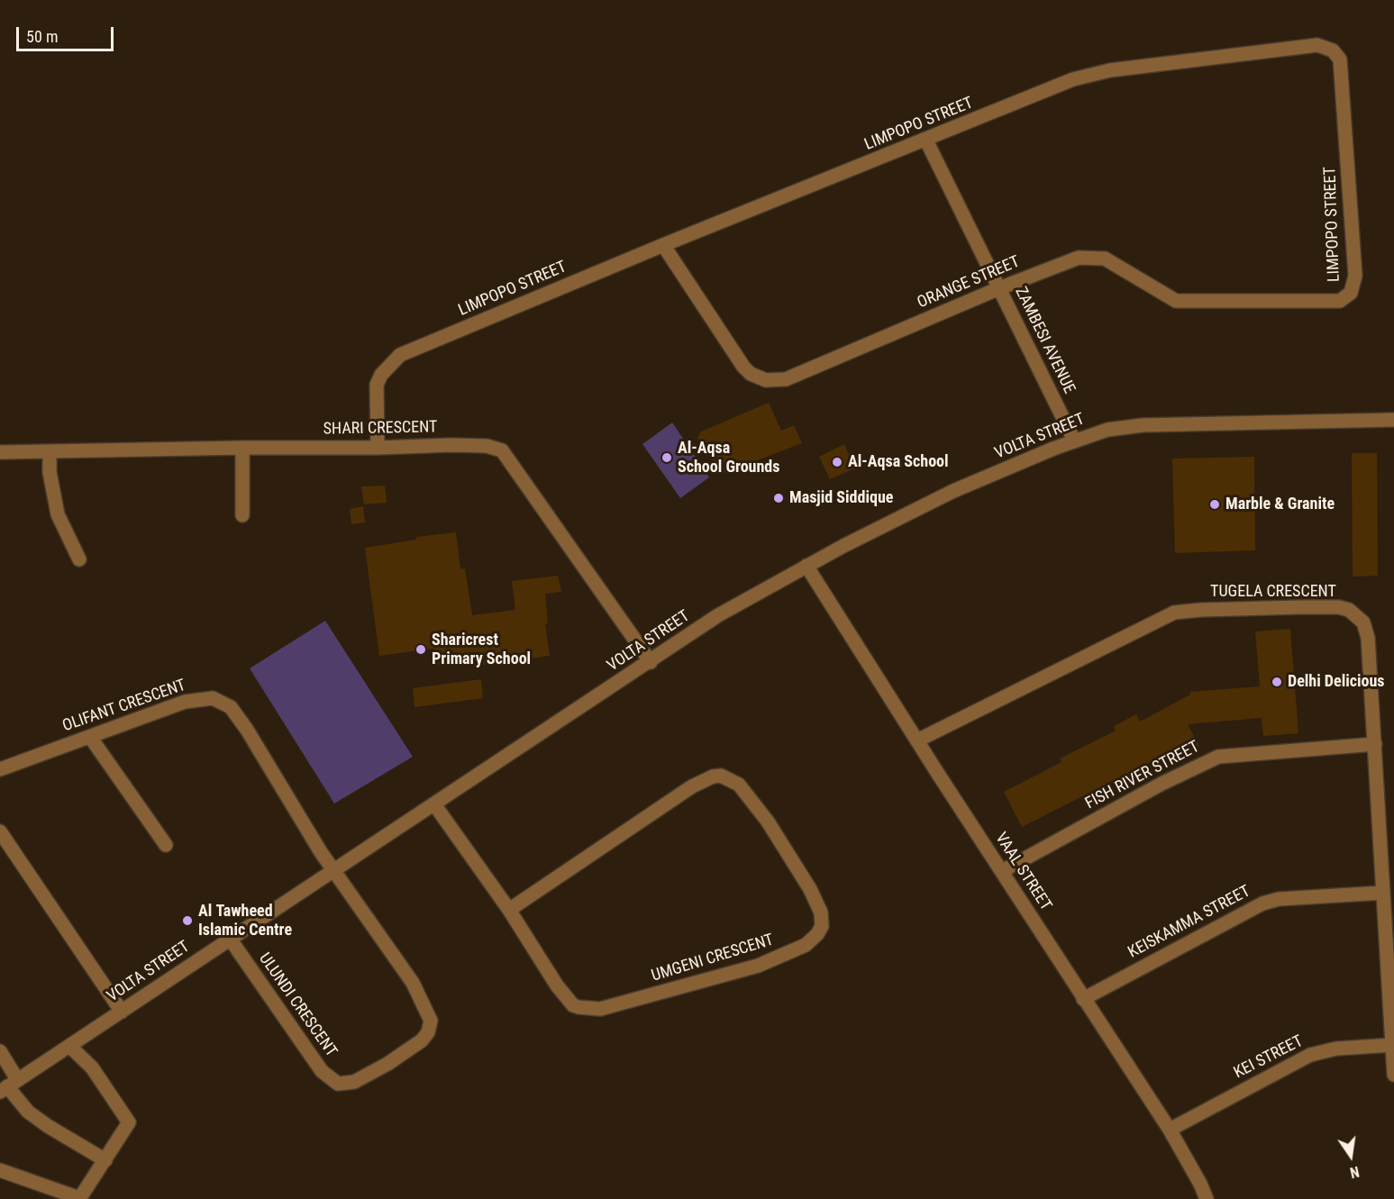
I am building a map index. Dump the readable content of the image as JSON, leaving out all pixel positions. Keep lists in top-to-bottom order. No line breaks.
{"streets":{"street":["LIMPOPO STREET","ORANGE STREET","ZAMBESI AVENUE","SHARI CRESCENT","VOLTA STREET","TUGELA CRESCENT","OLIFANT CRESCENT","FISH RIVER STREET","VAAL STREET","KEISKAMMA STREET","UMGENI CRESCENT","ULUNDI CRESCENT","KEI STREET"]},"crossings":[["LIMPOPO STREET","ORANGE STREET"],["LIMPOPO STREET","ZAMBESI AVENUE"],["LIMPOPO STREET","SHARI CRESCENT"],["ORANGE STREET","ZAMBESI AVENUE"],["ZAMBESI AVENUE","VOLTA STREET"],["SHARI CRESCENT","VOLTA STREET"],["VOLTA STREET","OLIFANT CRESCENT"],["VOLTA STREET","VAAL STREET"],["VOLTA STREET","UMGENI CRESCENT"],["VOLTA STREET","ULUNDI CRESCENT"],["TUGELA CRESCENT","FISH RIVER STREET"],["TUGELA CRESCENT","VAAL STREET"],["TUGELA CRESCENT","KEISKAMMA STREET"],["TUGELA CRESCENT","KEI STREET"],["OLIFANT CRESCENT","ULUNDI CRESCENT"],["FISH RIVER STREET","VAAL STREET"],["VAAL STREET","KEISKAMMA STREET"],["VAAL STREET","KEI STREET"]],"places":["Al-Aqsa School Grounds","Al-Aqsa School","Masjid Siddique","Marble & Granite","Sharicrest Primary School","Delhi Delicious","Al Tawheed Islamic Centre"],"scale_bar":"50 m","north":"bottom"}
